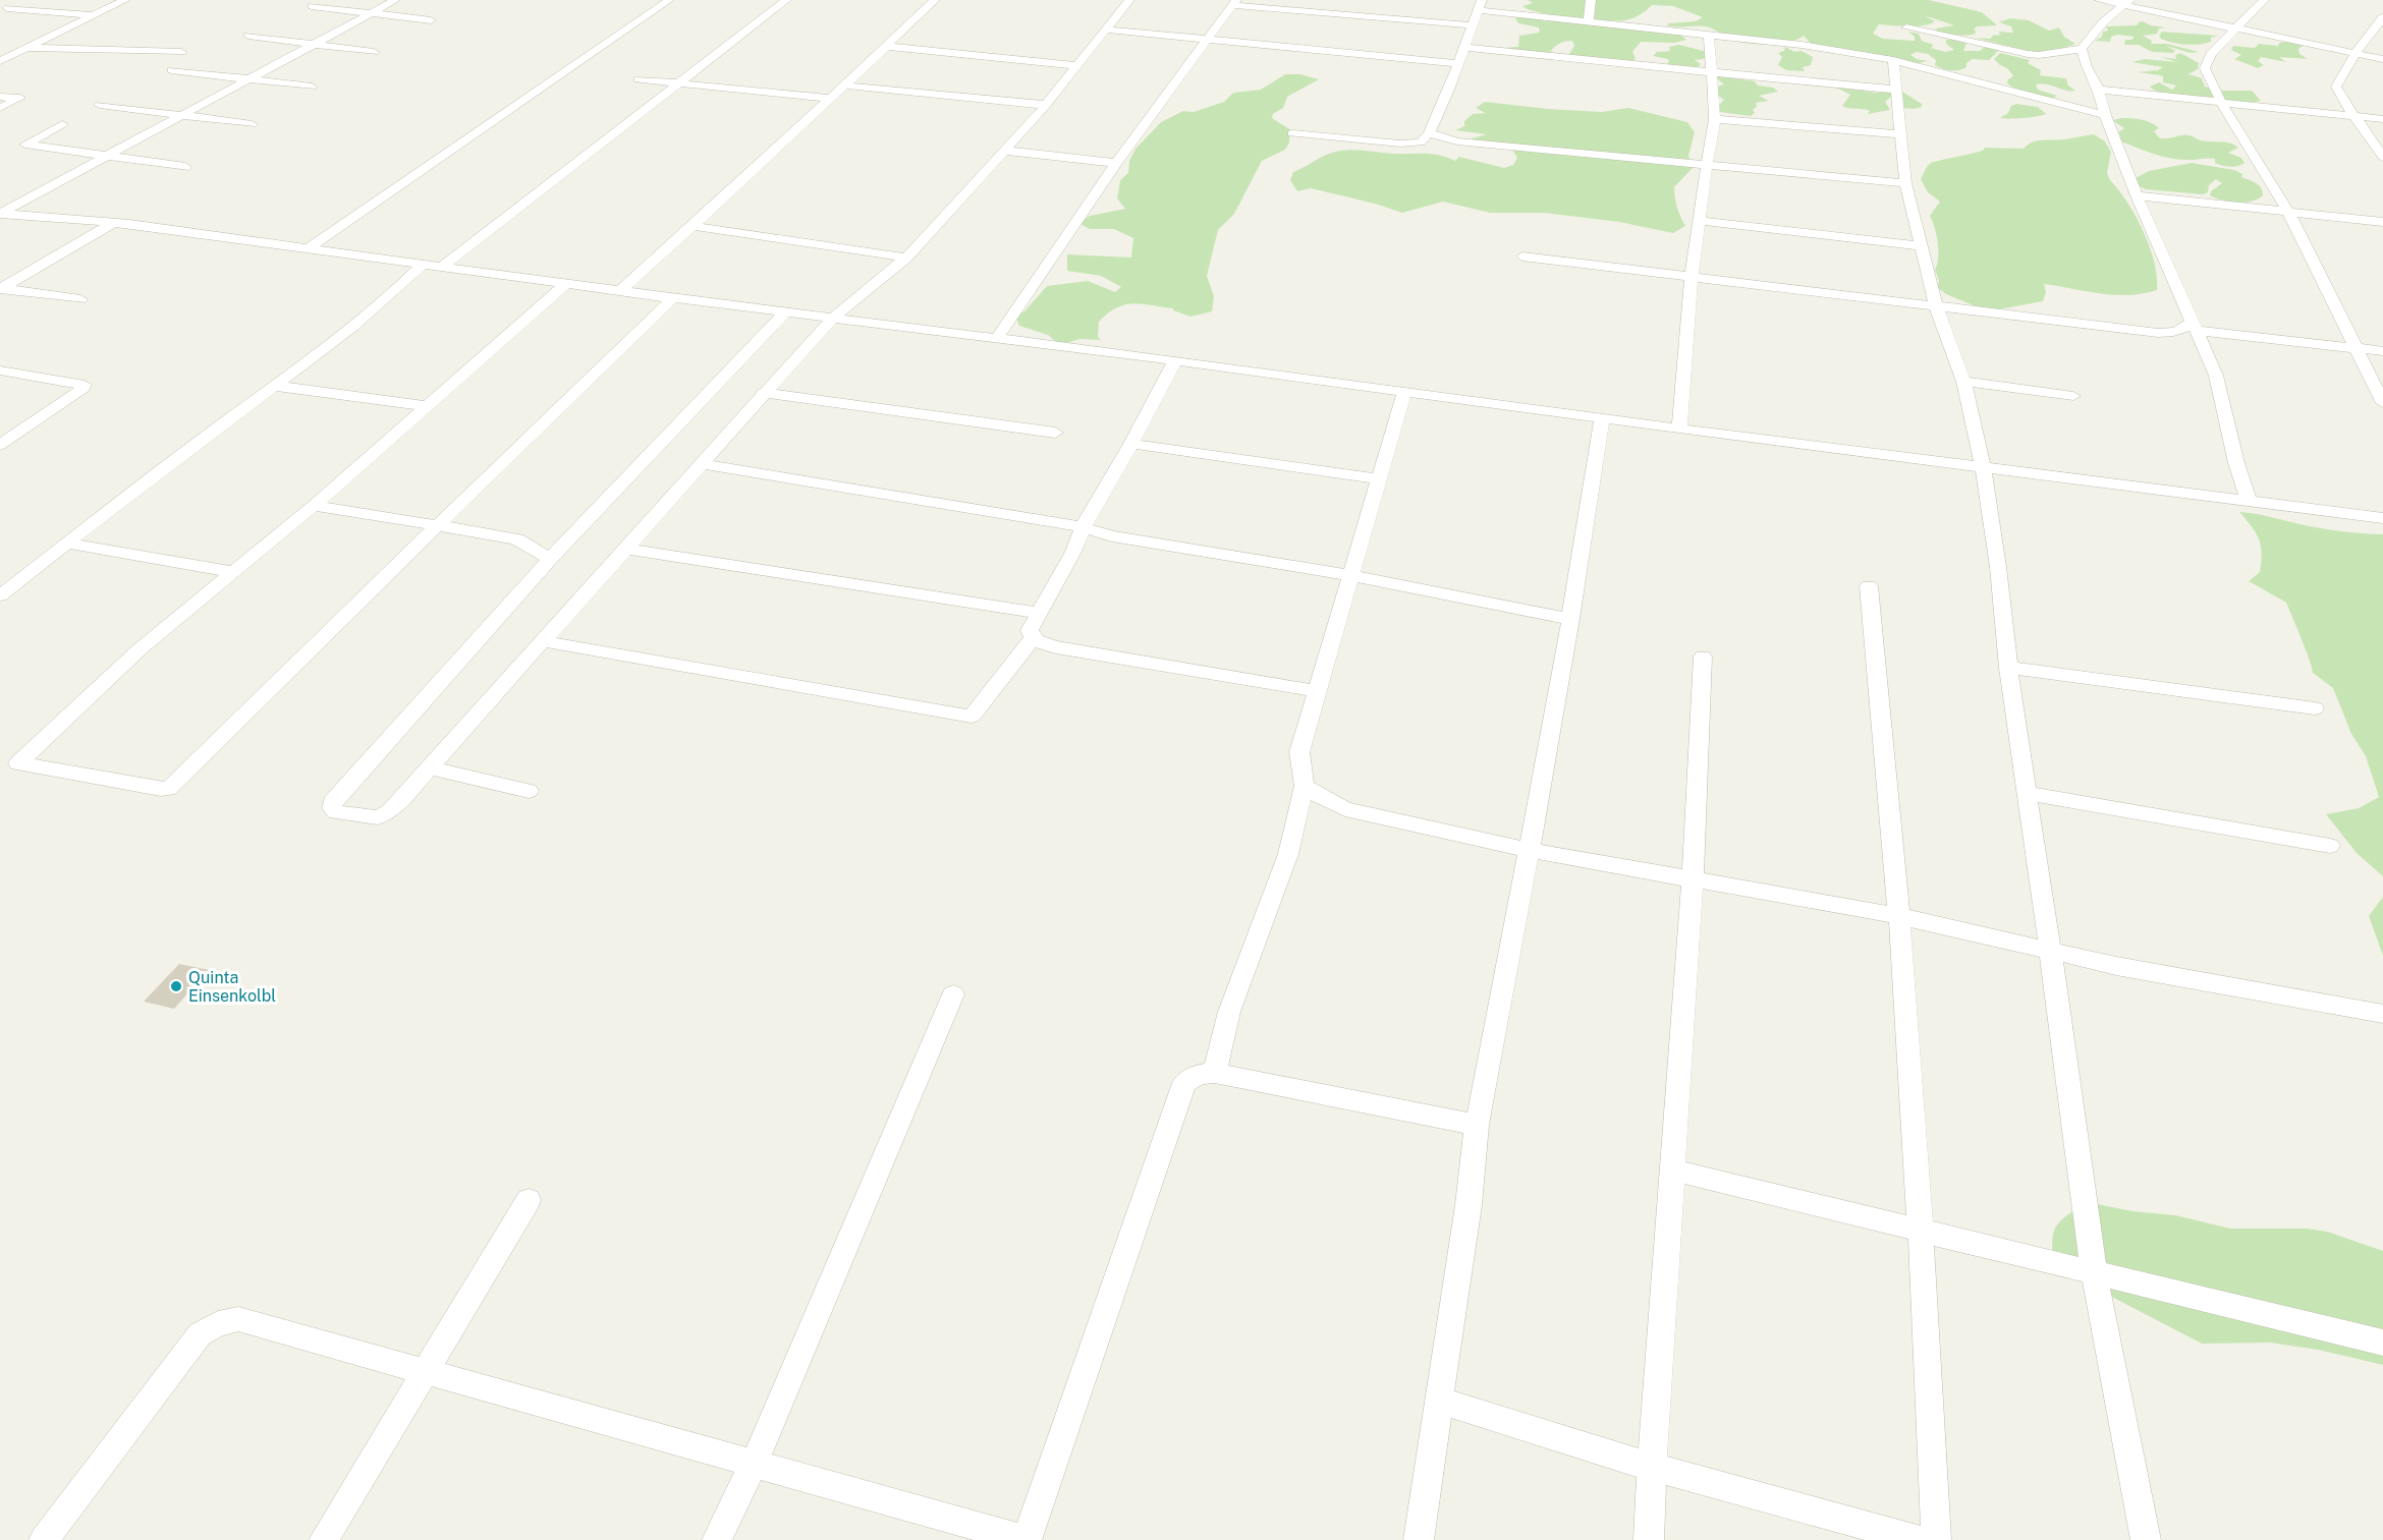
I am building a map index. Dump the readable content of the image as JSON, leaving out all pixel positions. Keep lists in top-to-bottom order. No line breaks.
{"places":["Quinta Einsenkolbl"]}
